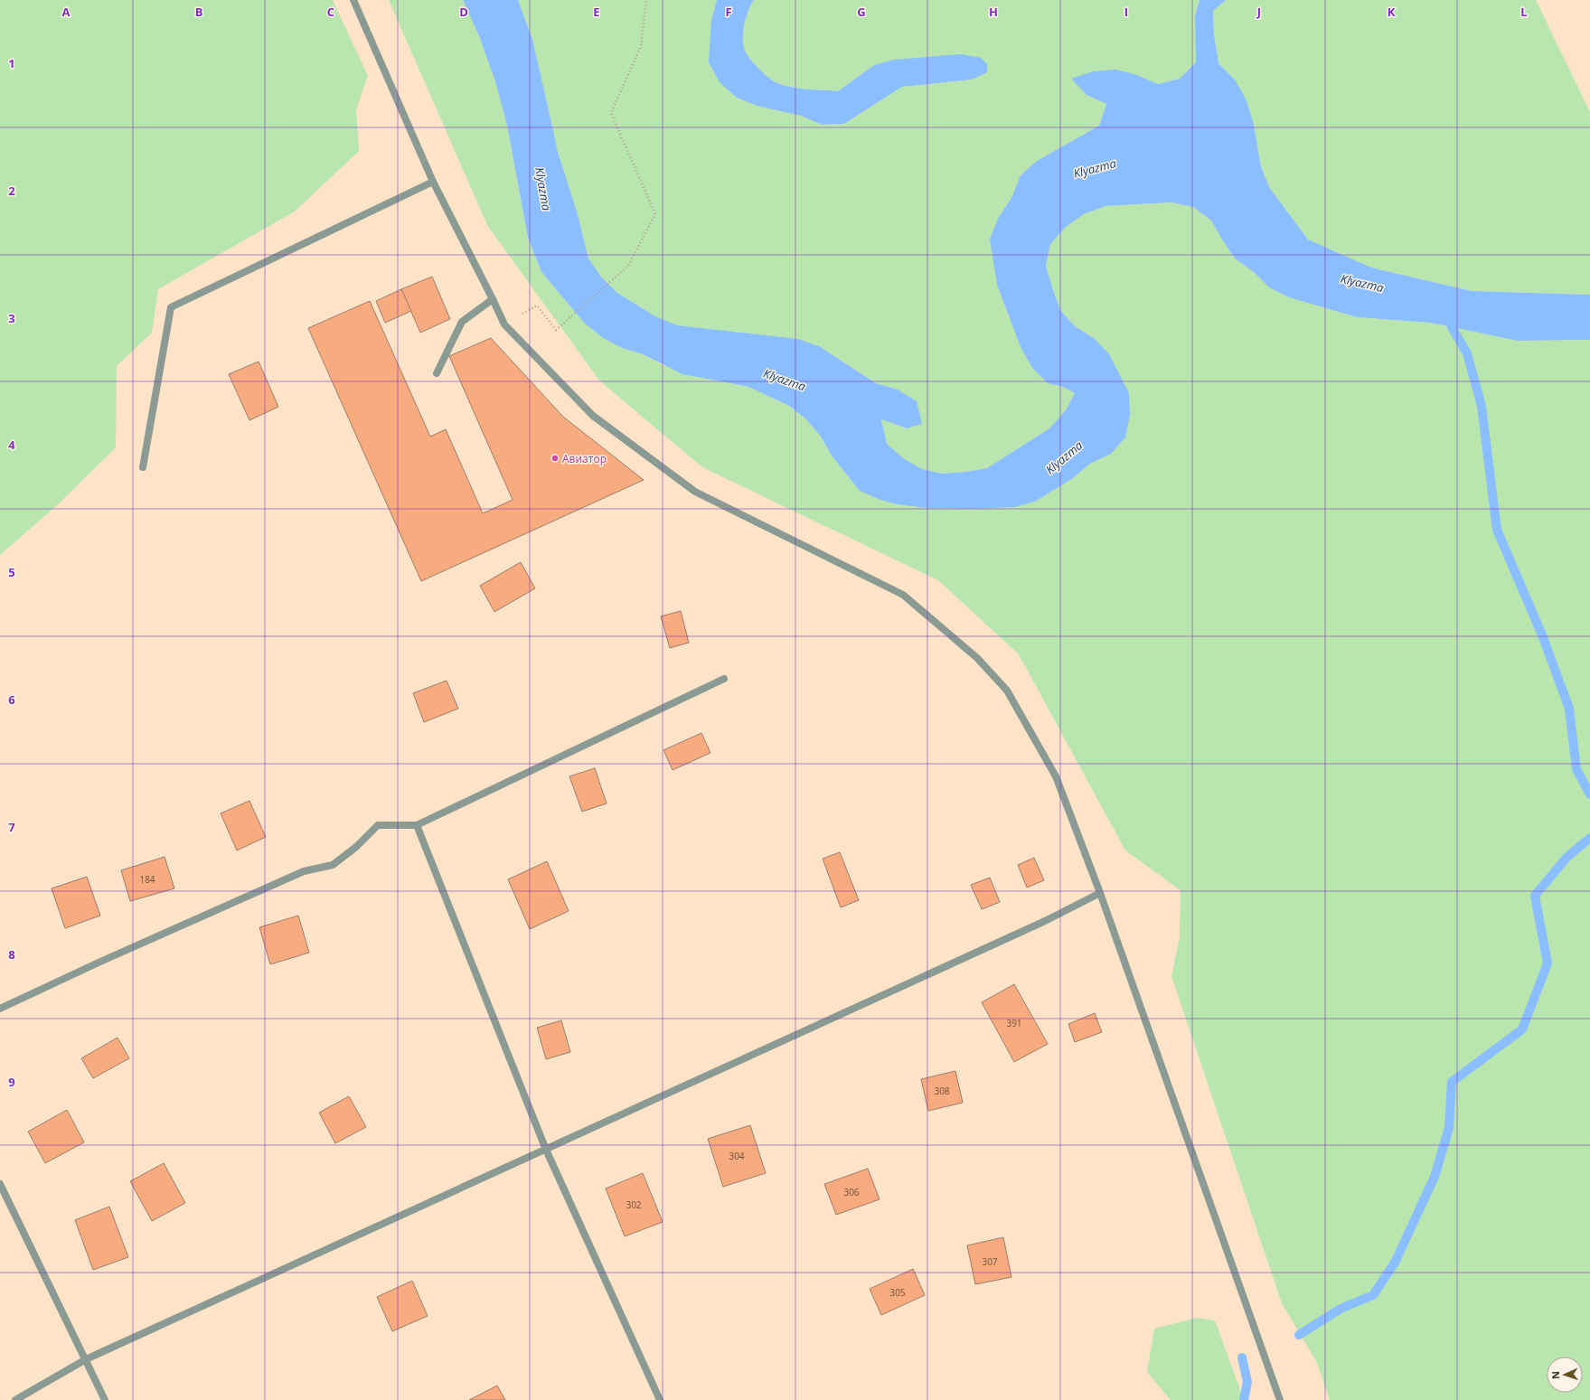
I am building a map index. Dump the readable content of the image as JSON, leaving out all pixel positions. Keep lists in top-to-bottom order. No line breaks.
{"water":["Klyazma"],"places":["Авиатор"],"house_numbers":["184","391","308","304","306","302","307","305"],"north":"left","grid":{"columns":["A","B","C","D","E","F","G","H","I","J","K","L"],"rows":["1","2","3","4","5","6","7","8","9"]}}
